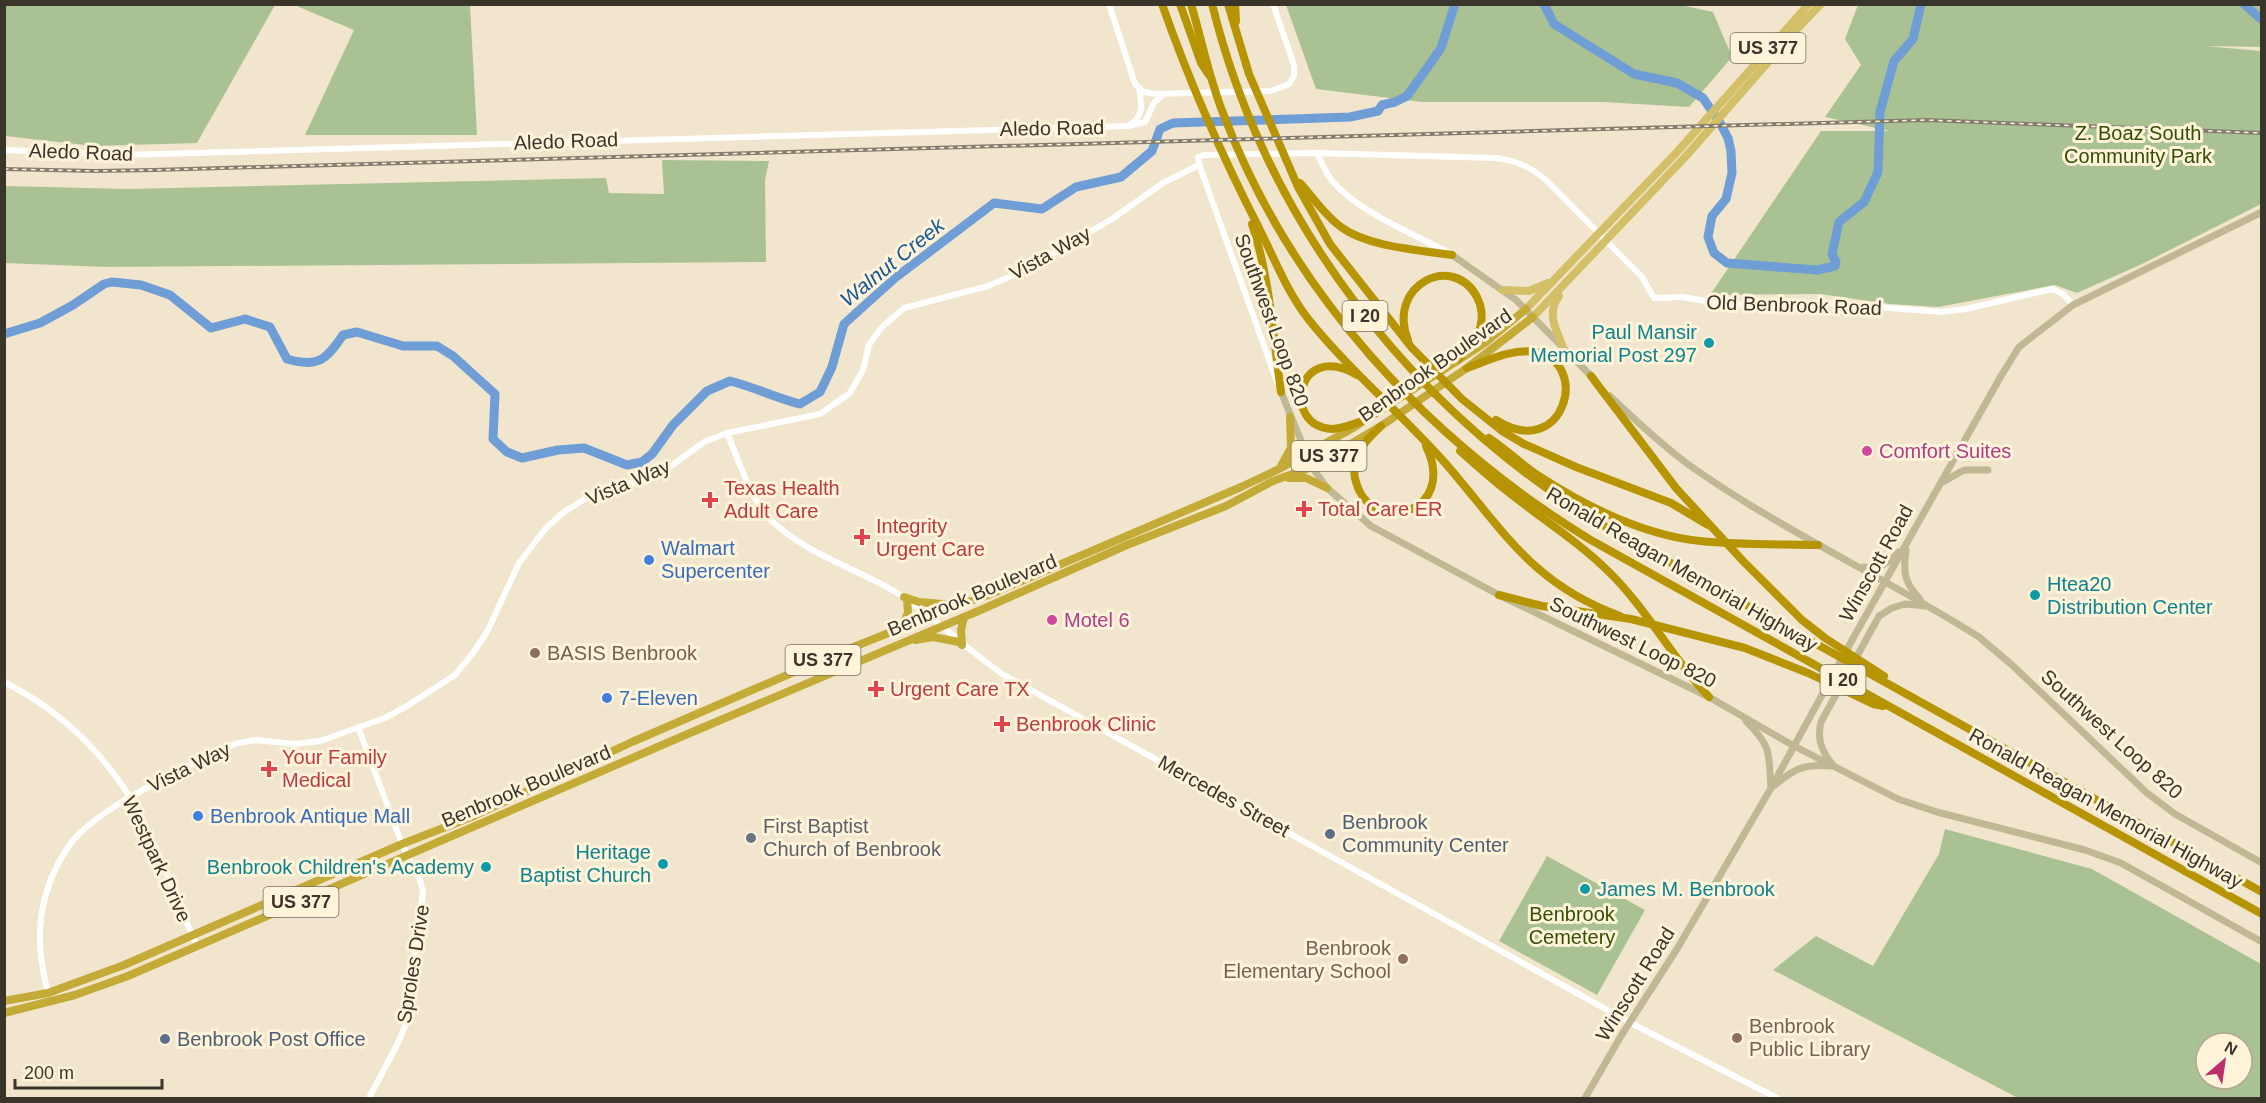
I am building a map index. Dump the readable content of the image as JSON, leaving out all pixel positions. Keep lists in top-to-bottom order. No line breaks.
{"streets":{"highway":["US 377","I 20","Benbrook Boulevard","Ronald Reagan Memorial Highway"],"main road":["Southwest Loop 820","Winscott Road"],"street":["Aledo Road","Vista Way","Old Benbrook Road","Mercedes Street","Westpark Drive","Sproles Drive"]},"crossings":[["Vista Way","Southwest Loop 820"],["Vista Way","Benbrook Boulevard"],["Vista Way","Mercedes Street"],["Vista Way","Westpark Drive"],["Vista Way","Sproles Drive"],["Old Benbrook Road","Benbrook Boulevard"],["Old Benbrook Road","Winscott Road"],["Southwest Loop 820","Benbrook Boulevard"],["Southwest Loop 820","Winscott Road"],["Benbrook Boulevard","Mercedes Street"],["Benbrook Boulevard","Westpark Drive"],["Benbrook Boulevard","Sproles Drive"],["Winscott Road","Mercedes Street"]],"water":["Walnut Creek"],"parks":["Z. Boaz South Community Park","Benbrook Cemetery"],"places":{"other":["Paul Mansir Memorial Post 297","Comfort Suites","Walmart Supercenter","Htea20 Distribution Center","Motel 6","BASIS Benbrook","7-Eleven","Benbrook Antique Mall","Benbrook Community Center","First Baptist Church of Benbrook","Heritage Baptist Church","Benbrook Children's Academy","James M. Benbrook","Benbrook Elementary School","Benbrook Public Library","Benbrook Post Office"],"health":["Texas Health Adult Care","Total Care ER","Integrity Urgent Care","Urgent Care TX","Benbrook Clinic","Your Family Medical"]},"scale_bar":"200 m","north":"top right"}
